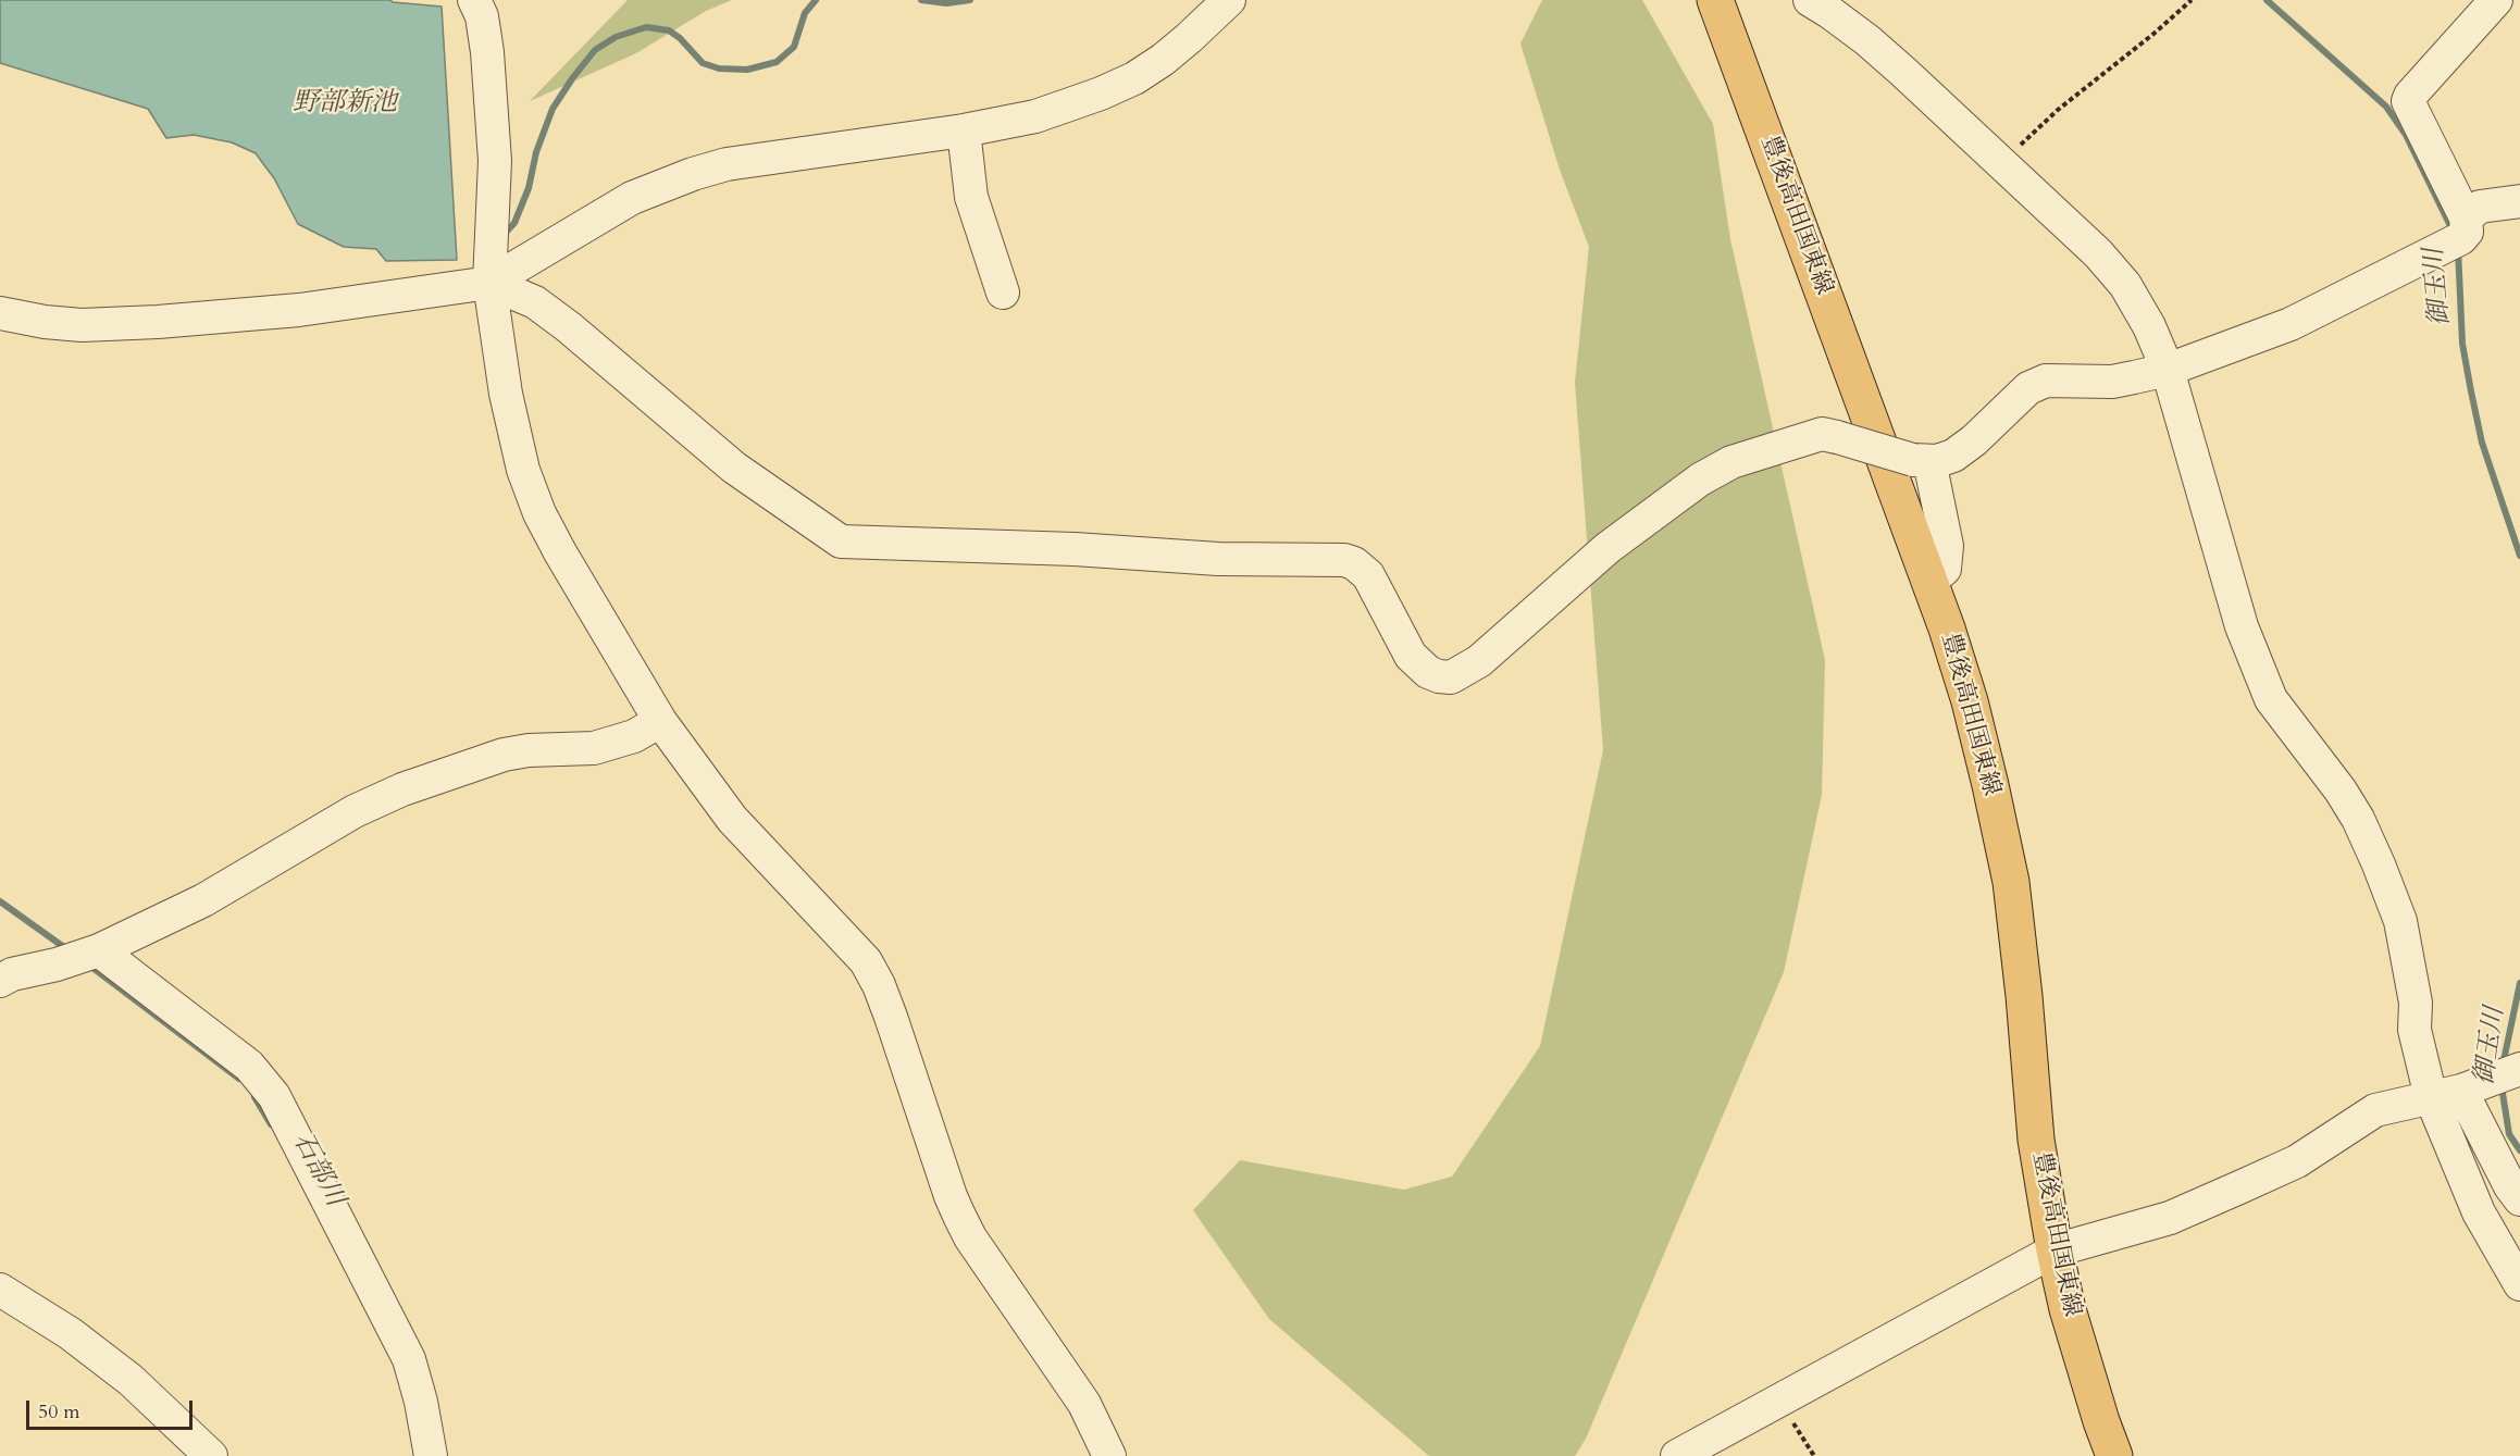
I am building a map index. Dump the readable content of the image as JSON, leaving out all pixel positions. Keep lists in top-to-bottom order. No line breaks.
{"streets":{"main road":["豊後高田国東線"]},"water":["野部新池","御玉川","石部川"],"scale_bar":"50 m"}
